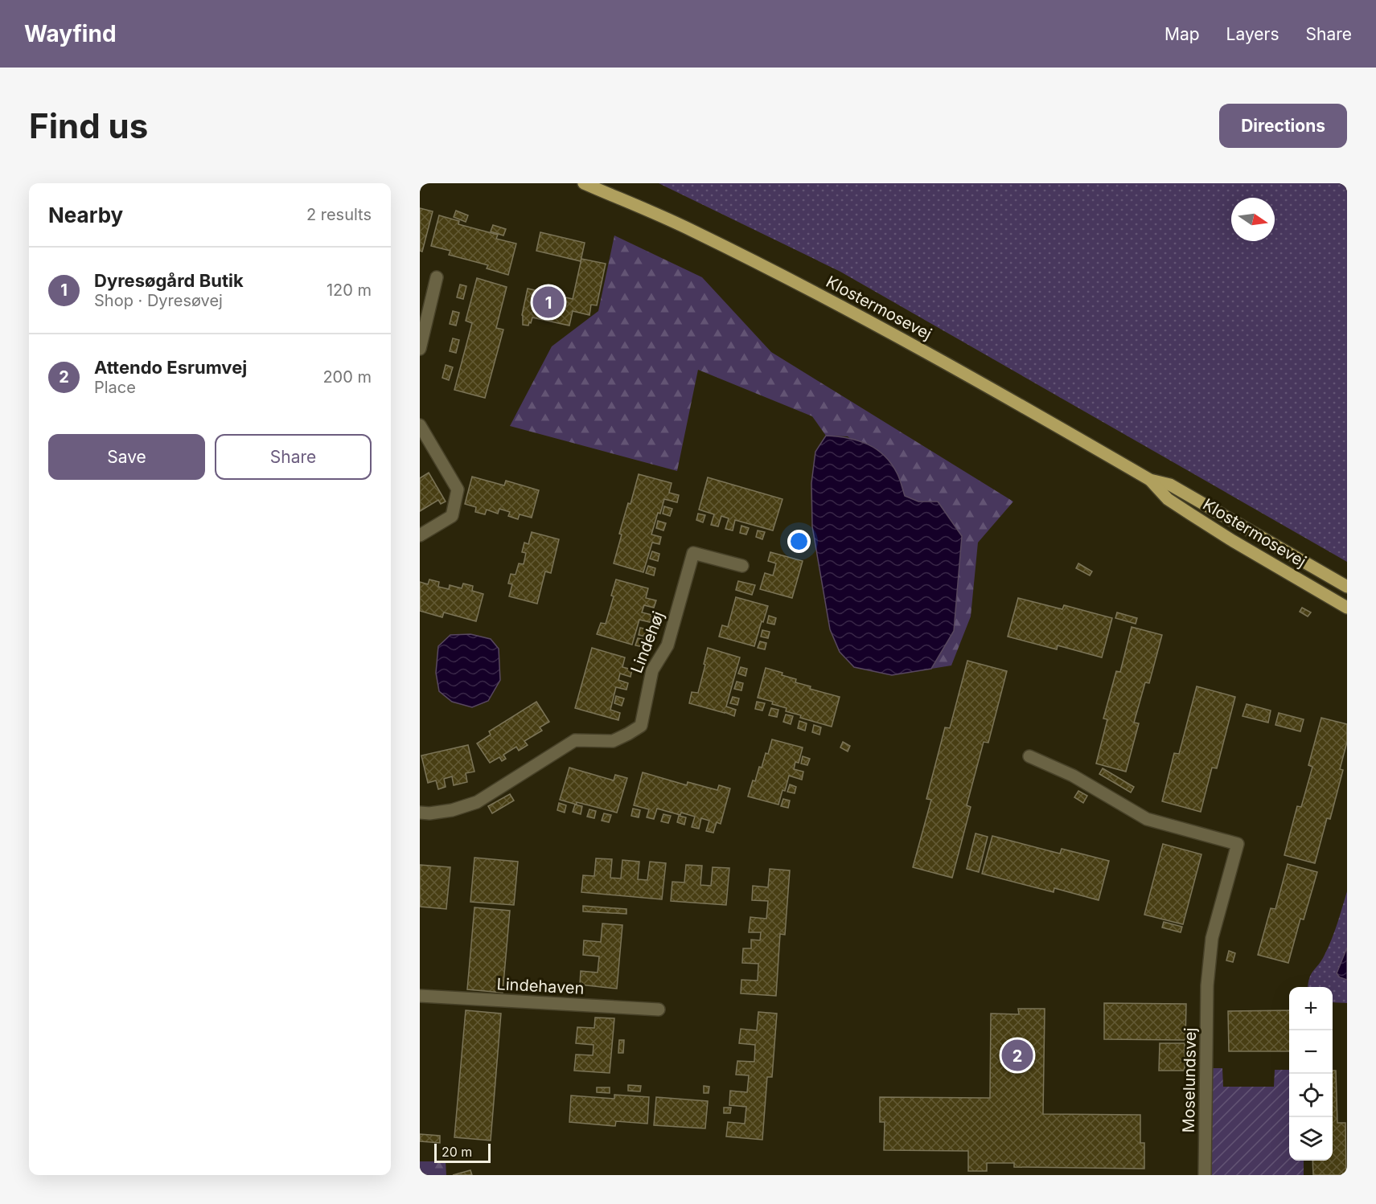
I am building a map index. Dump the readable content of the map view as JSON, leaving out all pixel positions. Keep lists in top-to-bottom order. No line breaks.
{"streets":{"main road":["Klostermosevej"],"street":["Lindehøj","Lindehaven","Moselundsvej"]},"scale_bar":"20 m","north":"right","page":{"header":"Wayfind","nav":["Map","Layers","Share"],"buttons":["Directions",["Save","Share"]],"title":"Find us","heading":["Nearby","2 results"],"list":[{"mark":"1","name":"Dyresøgård Butik","note":"Shop · Dyresøvej","value":"120 m"},{"mark":"2","name":"Attendo Esrumvej","note":"Place","value":"200 m"}],"pins":["1","2"],"map_buttons":["+","−"],"scale":"20 m"}}
